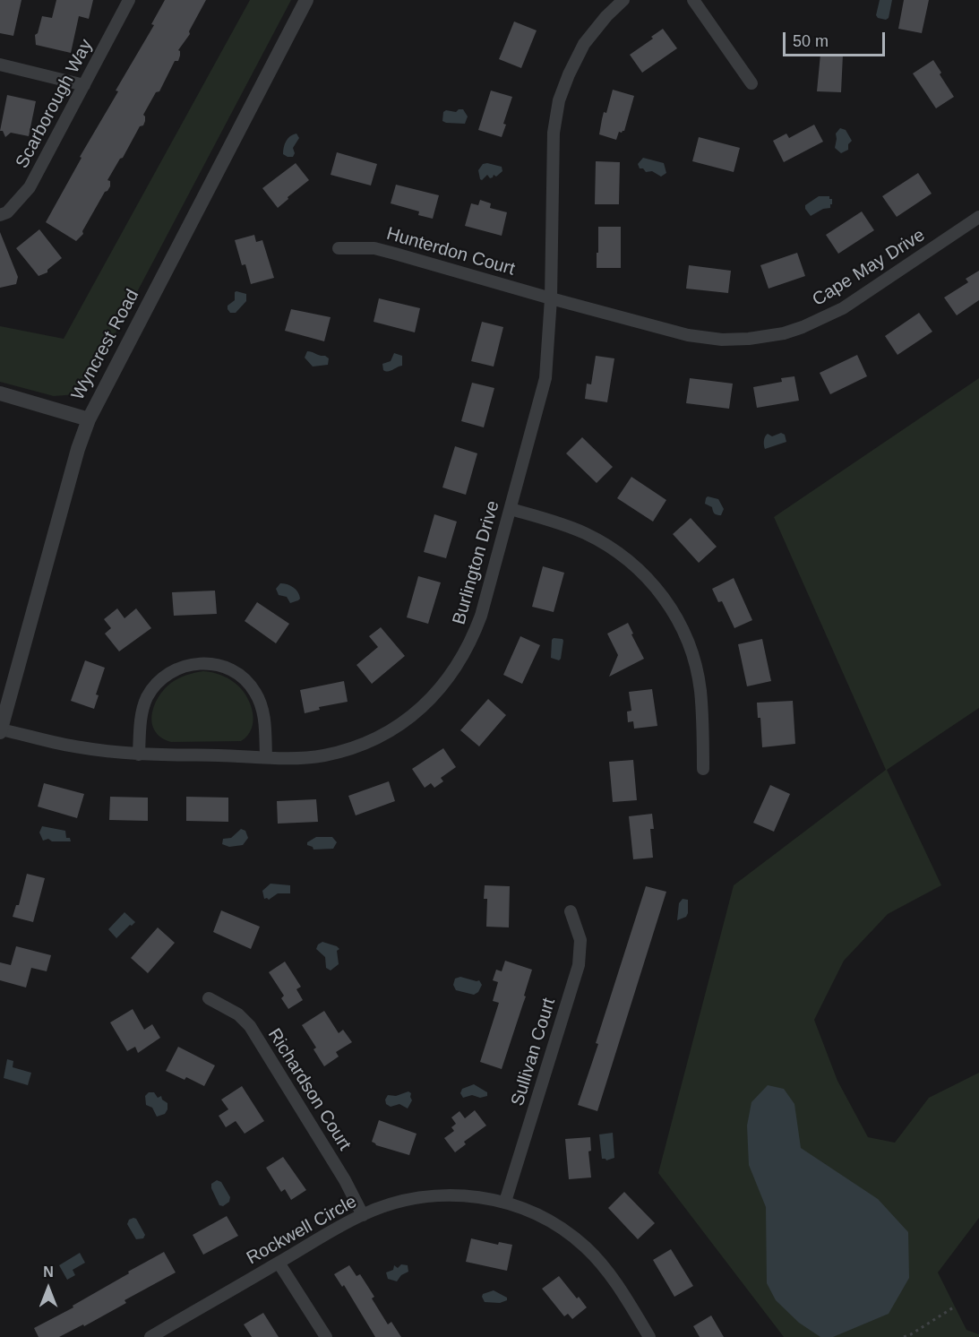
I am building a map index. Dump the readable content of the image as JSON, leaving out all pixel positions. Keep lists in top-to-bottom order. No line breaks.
{"streets":{"street":["Scarborough Way","Hunterdon Court","Cape May Drive","Wyncrest Road","Burlington Drive","Sullivan Court","Richardson Court","Rockwell Circle"]},"crossings":[["Hunterdon Court","Cape May Drive"],["Hunterdon Court","Burlington Drive"],["Cape May Drive","Burlington Drive"],["Wyncrest Road","Burlington Drive"],["Sullivan Court","Rockwell Circle"],["Richardson Court","Rockwell Circle"]],"scale_bar":"50 m","north":"top"}
